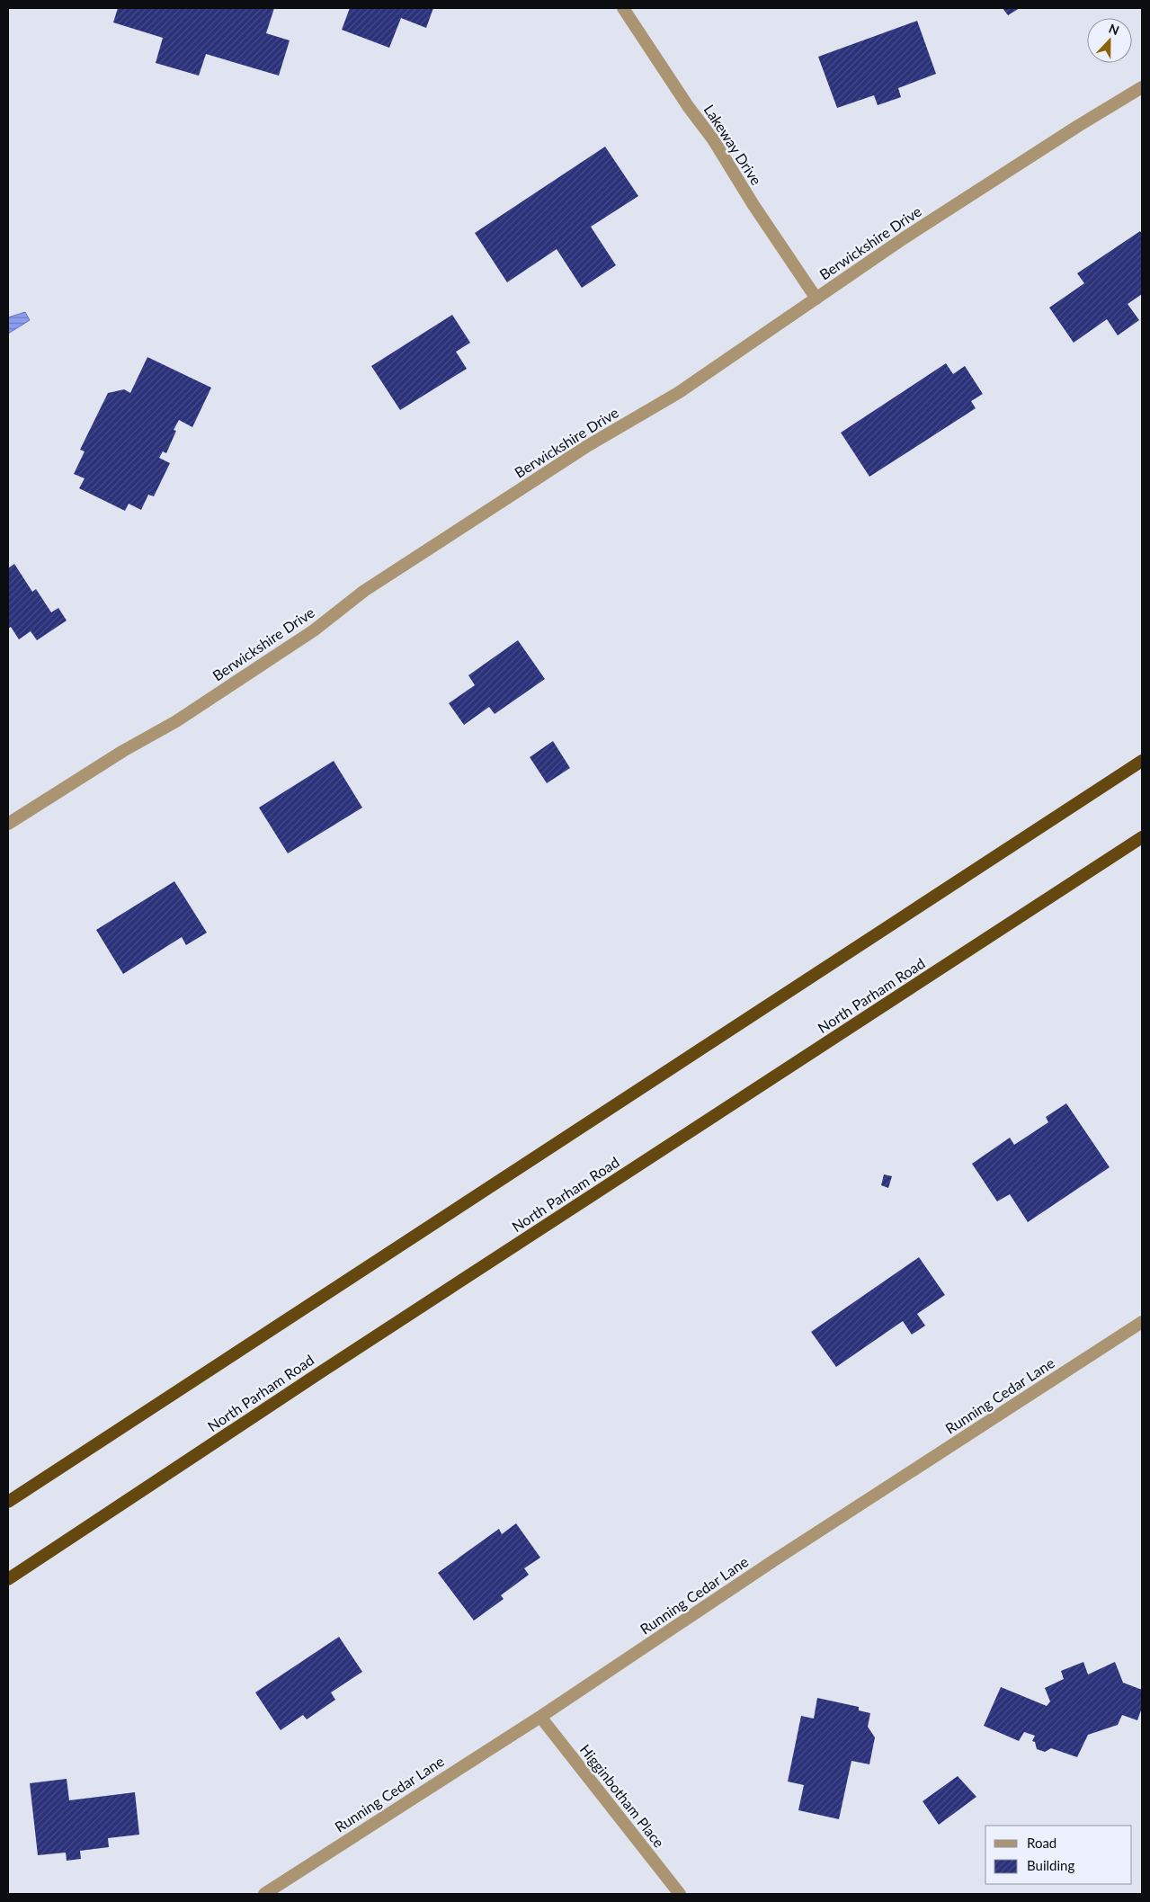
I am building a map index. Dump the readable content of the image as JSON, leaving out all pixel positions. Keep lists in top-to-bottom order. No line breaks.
{"streets":{"highway":["North Parham Road"],"street":["Lakeway Drive","Berwickshire Drive","Running Cedar Lane","Higginbotham Place"]},"crossings":[["Lakeway Drive","Berwickshire Drive"],["Running Cedar Lane","Higginbotham Place"]],"legend":["Road","Building"],"north":"top"}
